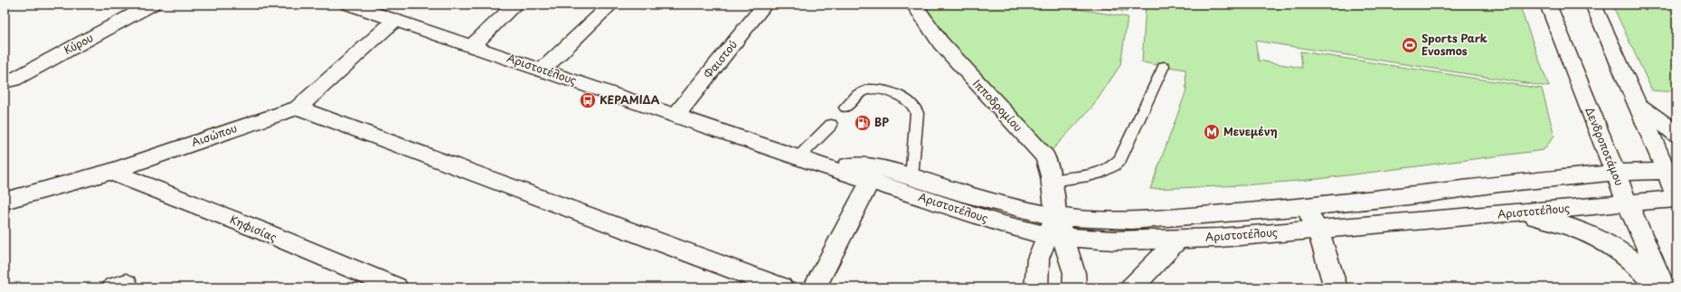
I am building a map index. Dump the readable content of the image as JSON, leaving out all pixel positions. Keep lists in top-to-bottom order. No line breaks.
{"streets":{"main road":["Κύρου","Φαιστού","Αριστοτέλους","Ιπποδρομίου","Αισώπου","Δενδροποτάμου","Κηφισίας"]},"crossings":[["Φαιστού","Αριστοτέλους"],["Αριστοτέλους","Ιπποδρομίου"],["Αριστοτέλους","Αισώπου"],["Αριστοτέλους","Δενδροποτάμου"],["Αισώπου","Κηφισίας"]],"places":{"sports":["Sports Park Evosmos"],"bus stop":["ΚΕΡΑΜΙΔΑ"],"fuel station":["BP"],"metro station":["Μενεμένη"]}}
